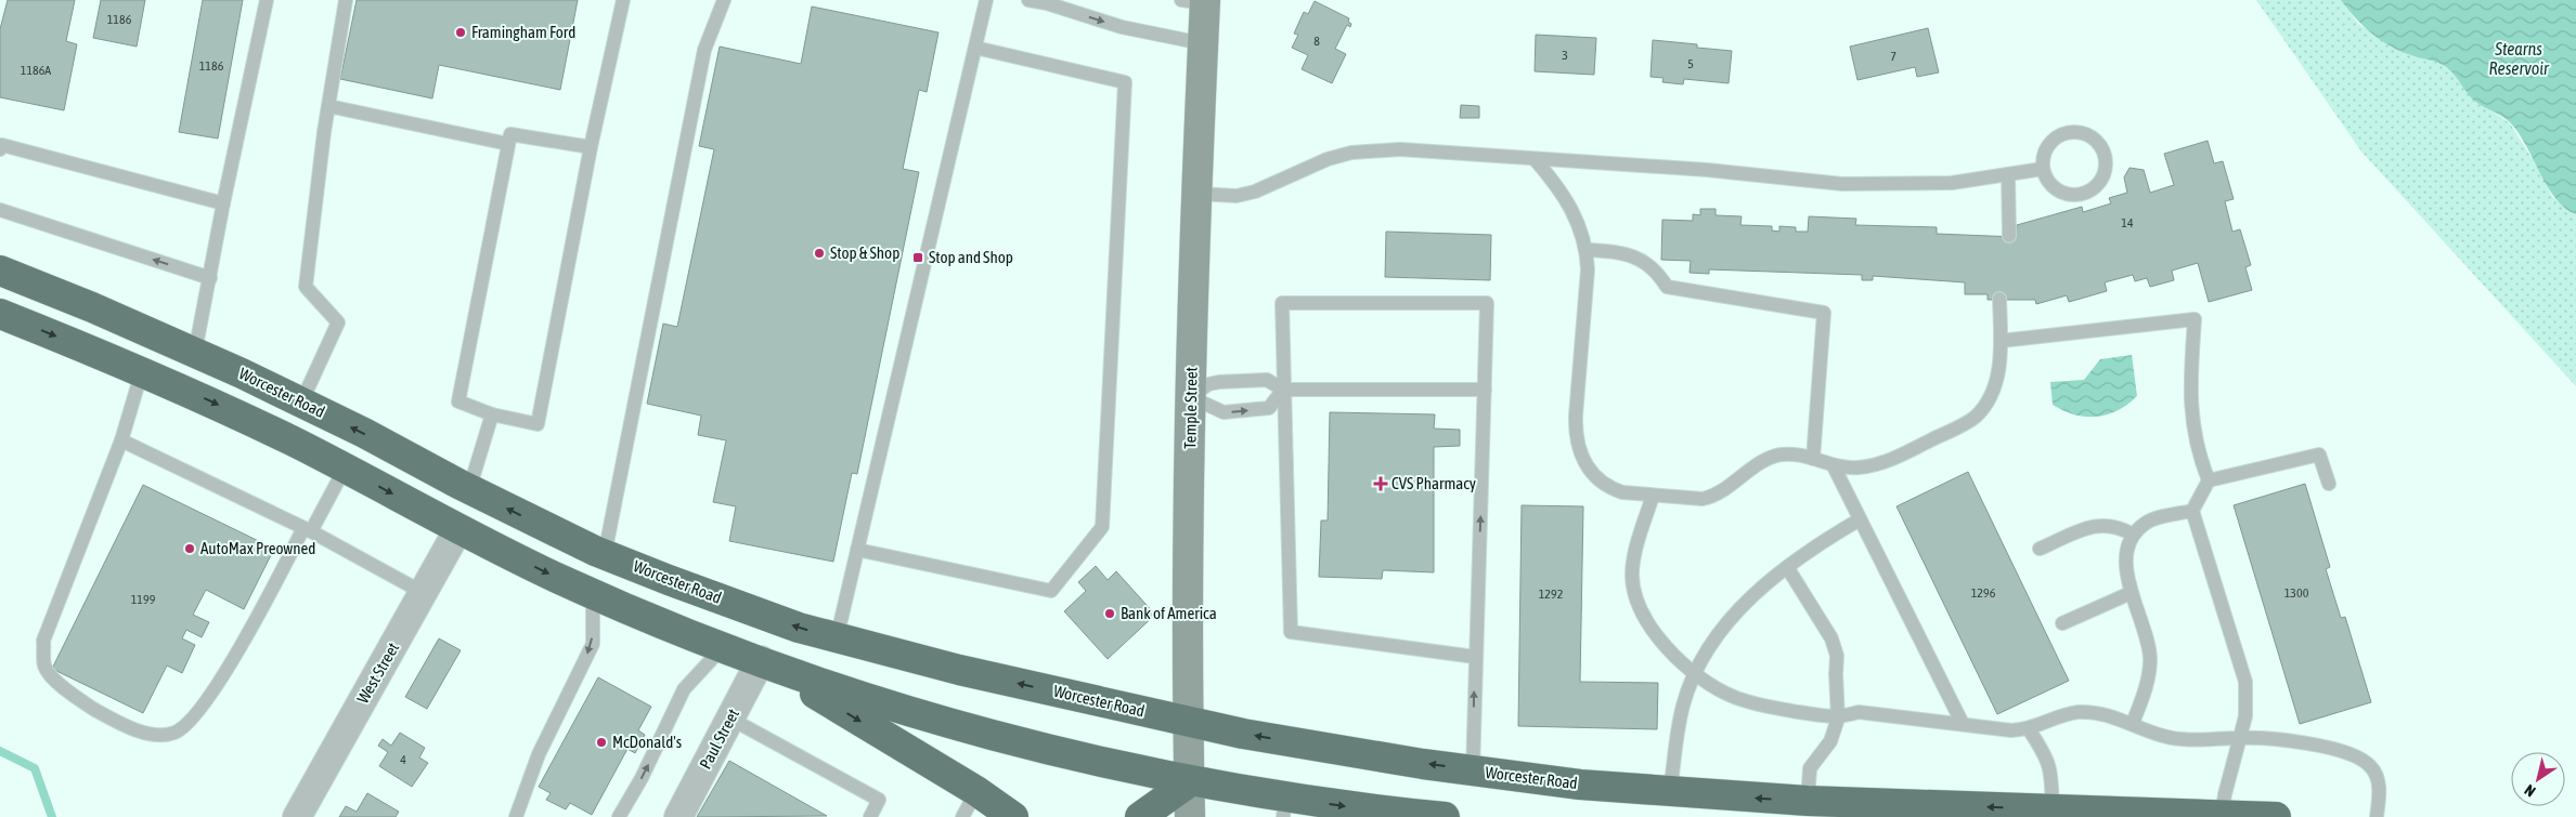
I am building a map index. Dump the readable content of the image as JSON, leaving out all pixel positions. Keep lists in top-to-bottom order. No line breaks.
{"streets":{"highway":["Worcester Road"],"street":["Temple Street","West Street","Paul Street"]},"crossings":[["Worcester Road","Temple Street"]],"water":["Stearns Reservoir"],"places":{"other":["Framingham Ford","Stop & Shop","AutoMax Preowned","Bank of America","McDonald's"],"transit":["Stop and Shop"],"health":["CVS Pharmacy"]},"house_numbers":["1186","8","3","7","5","1186","1186A","14","1296","1300","1292","1199","4"],"north":"bottom left"}
